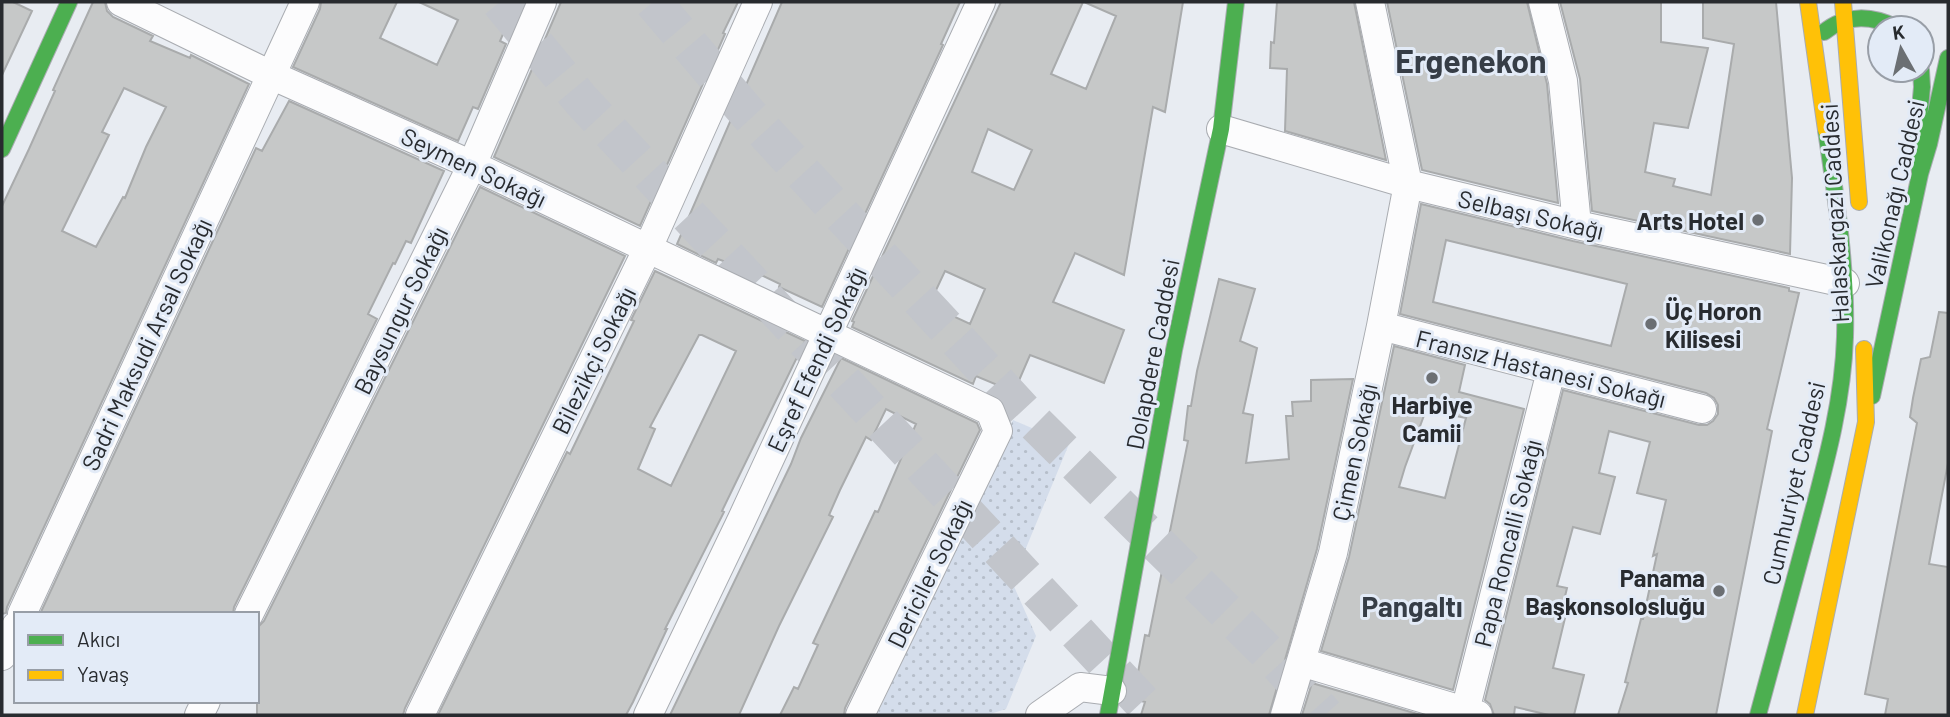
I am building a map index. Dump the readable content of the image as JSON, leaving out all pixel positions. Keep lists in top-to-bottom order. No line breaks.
{"streets":{"main road":["Valikonağı Caddesi","Halaskargazi Caddesi","Dolapdere Caddesi","Cumhuriyet Caddesi"],"street":["Seymen Sokağı","Selbaşı Sokağı","Baysungur Sokağı","Sadri Maksudi Arsal Sokağı","Eşref Efendi Sokağı","Bilezikçi Sokağı","Fransız Hastanesi Sokağı","Çimen Sokağı","Papa Roncalli Sokağı","Dericiler Sokağı"]},"crossings":[["Seymen Sokağı","Baysungur Sokağı"],["Seymen Sokağı","Sadri Maksudi Arsal Sokağı"],["Seymen Sokağı","Eşref Efendi Sokağı"],["Seymen Sokağı","Bilezikçi Sokağı"],["Seymen Sokağı","Dericiler Sokağı"],["Valikonağı Caddesi","Halaskargazi Caddesi"],["Selbaşı Sokağı","Dolapdere Caddesi"],["Selbaşı Sokağı","Çimen Sokağı"],["Selbaşı Sokağı","Cumhuriyet Caddesi"],["Eşref Efendi Sokağı","Dericiler Sokağı"],["Fransız Hastanesi Sokağı","Çimen Sokağı"],["Fransız Hastanesi Sokağı","Papa Roncalli Sokağı"]],"districts":["Ergenekon","Pangaltı"],"places":["Arts Hotel","Üç Horon Kilisesi","Harbiye Camii","Panama Başkonsolosluğu"],"legend":["Akıcı","Yavaş"],"north":"top"}
